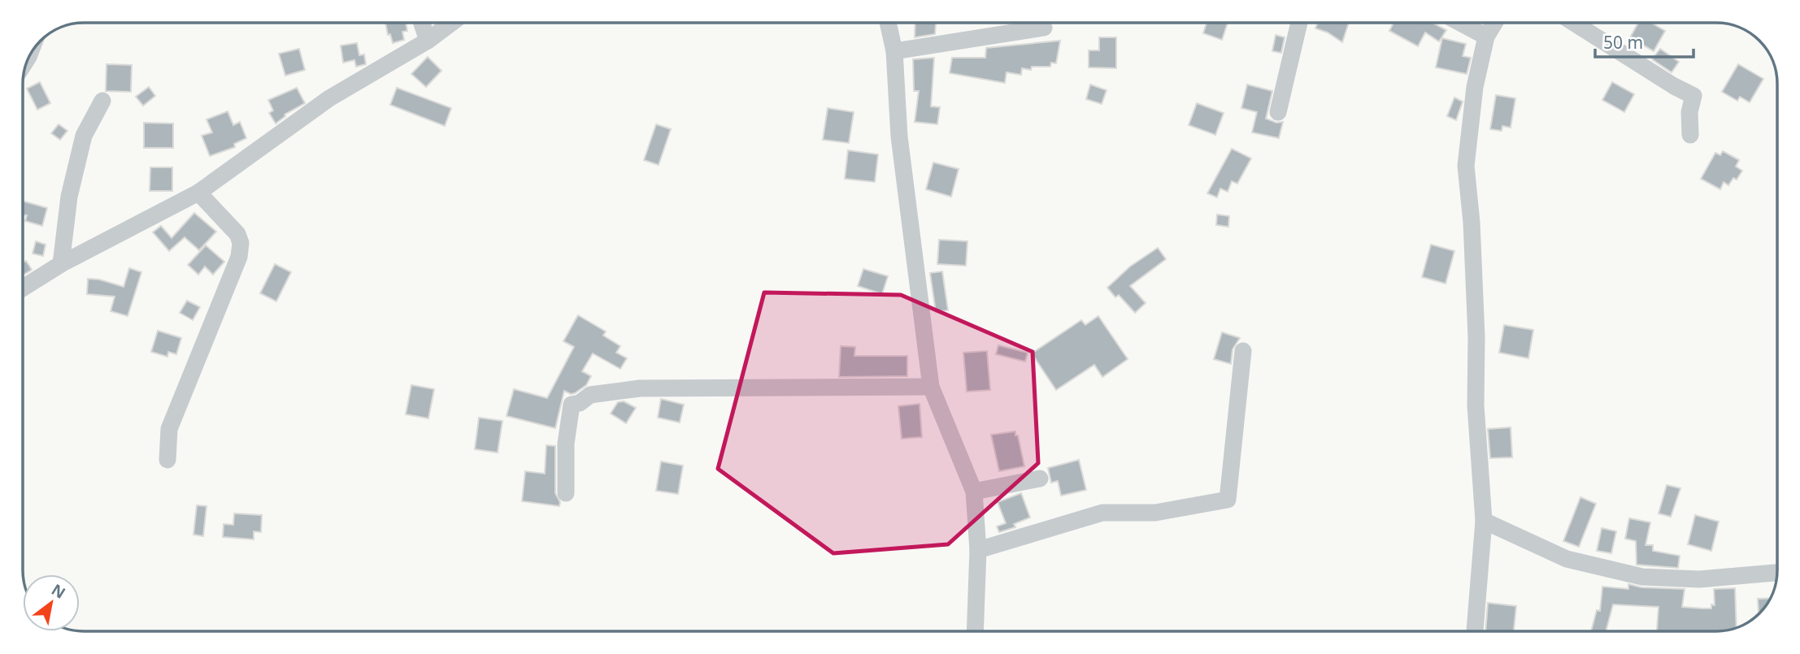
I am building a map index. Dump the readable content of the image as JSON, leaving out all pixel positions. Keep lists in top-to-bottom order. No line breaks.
{"scale_bar":"50 m","north":"top right"}
